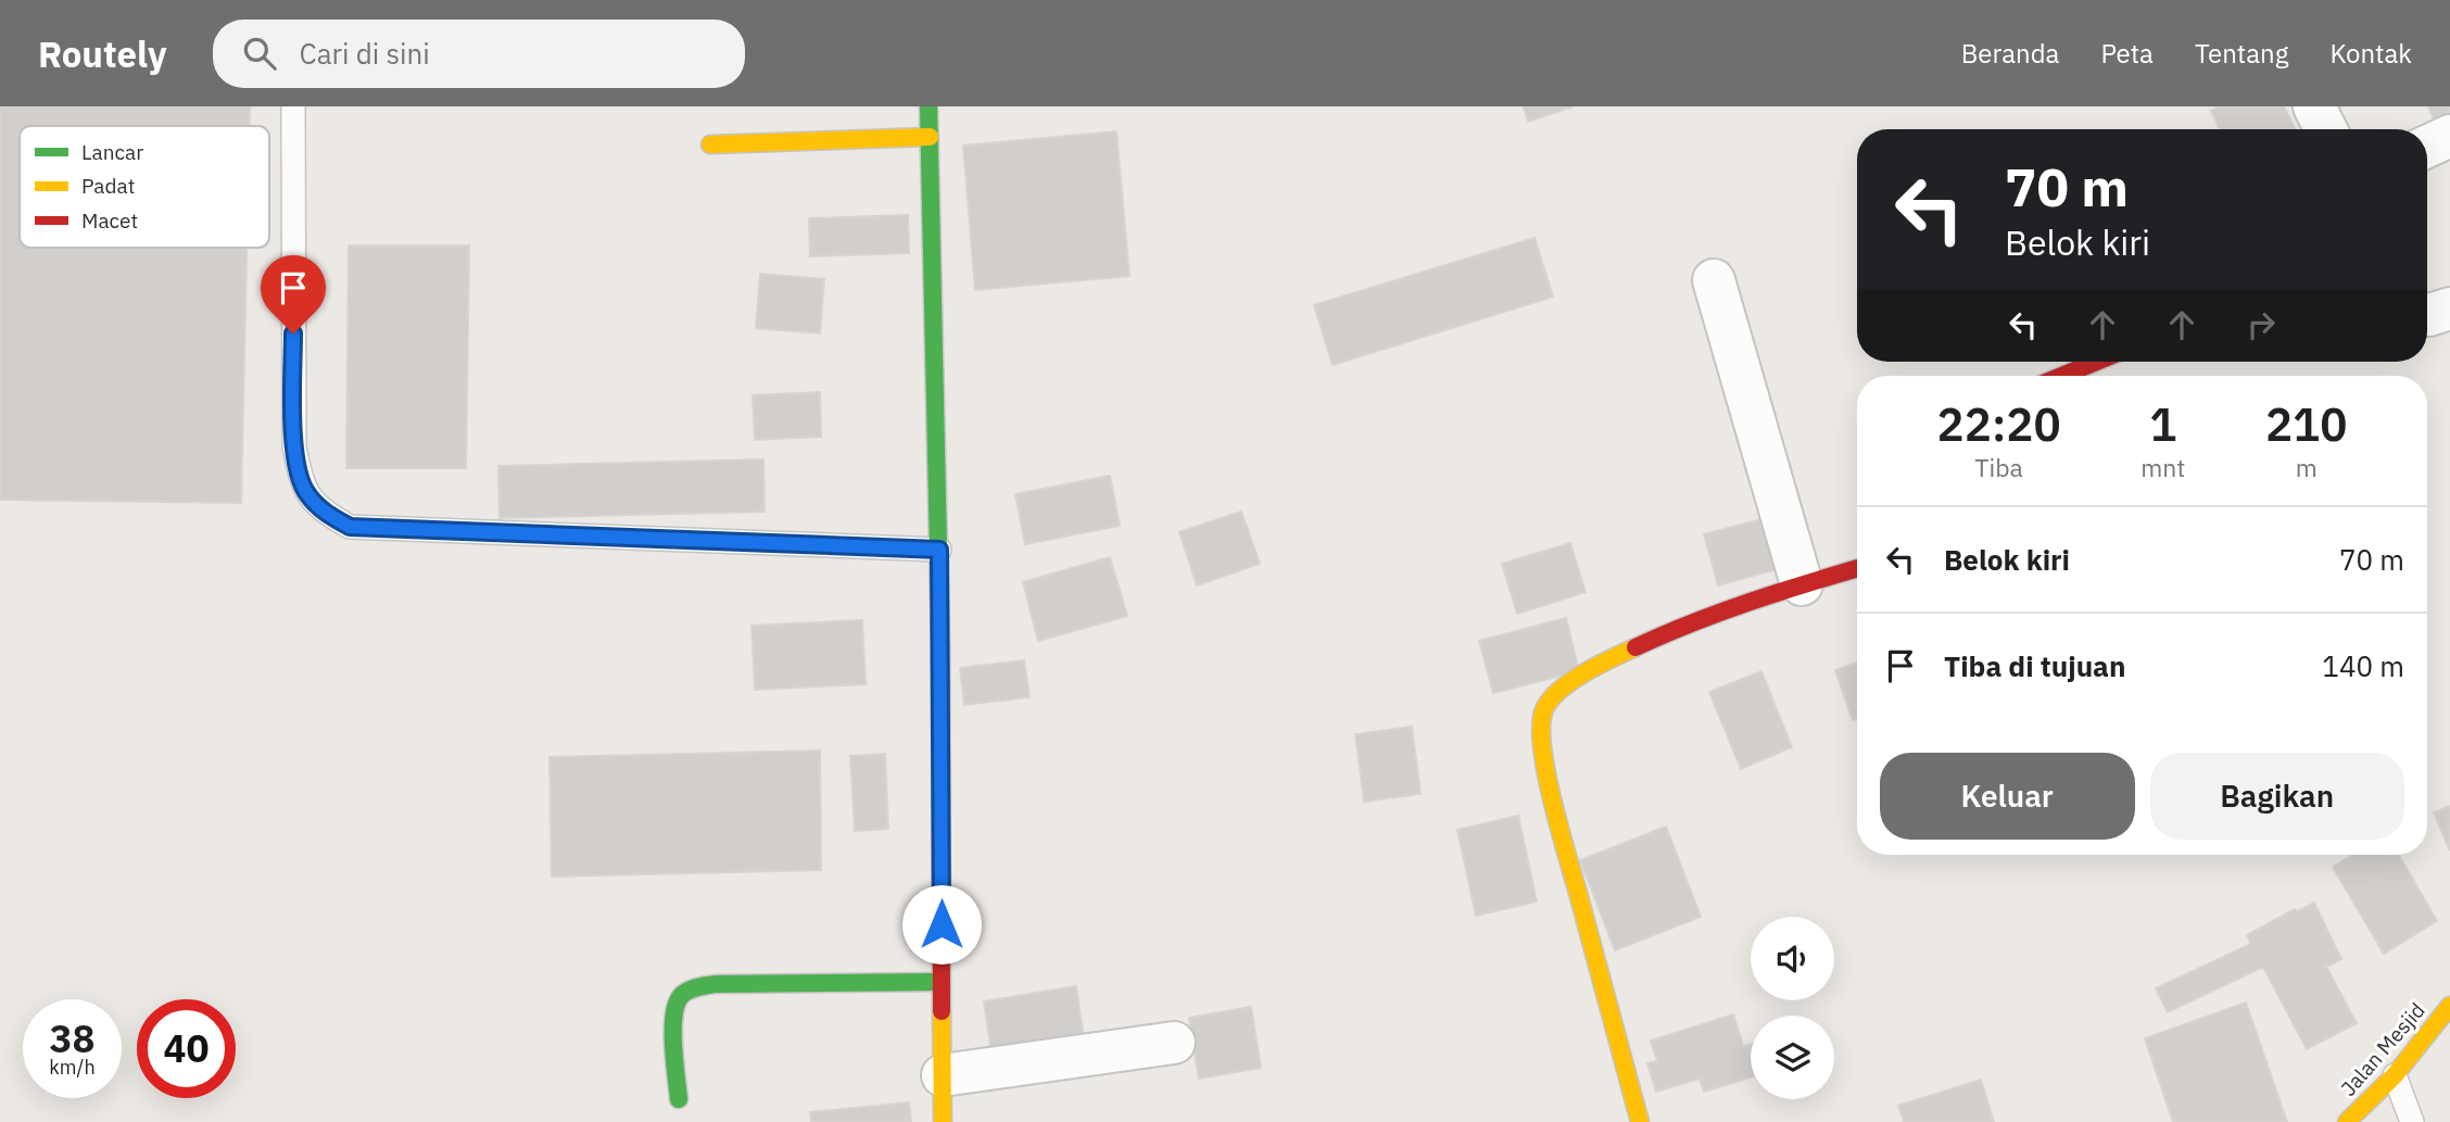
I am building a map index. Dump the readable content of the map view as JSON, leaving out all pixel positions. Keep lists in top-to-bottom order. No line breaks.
{"streets":{"street":["Jalan Mesjid"]},"legend":["Lancar","Padat","Macet"],"page":{"header":"Routely","search":"Cari di sini","nav":["Beranda","Peta","Tentang","Kontak"],"turn":["70 m","Belok kiri"],"eta":["22:20","Tiba","1","mnt","210","m"],"list":[{"name":"Belok kiri","value":"70 m"},{"name":"Tiba di tujuan","value":"140 m"}],"buttons":["Keluar","Bagikan"],"speed":"38 km/h","limit":"40"}}
